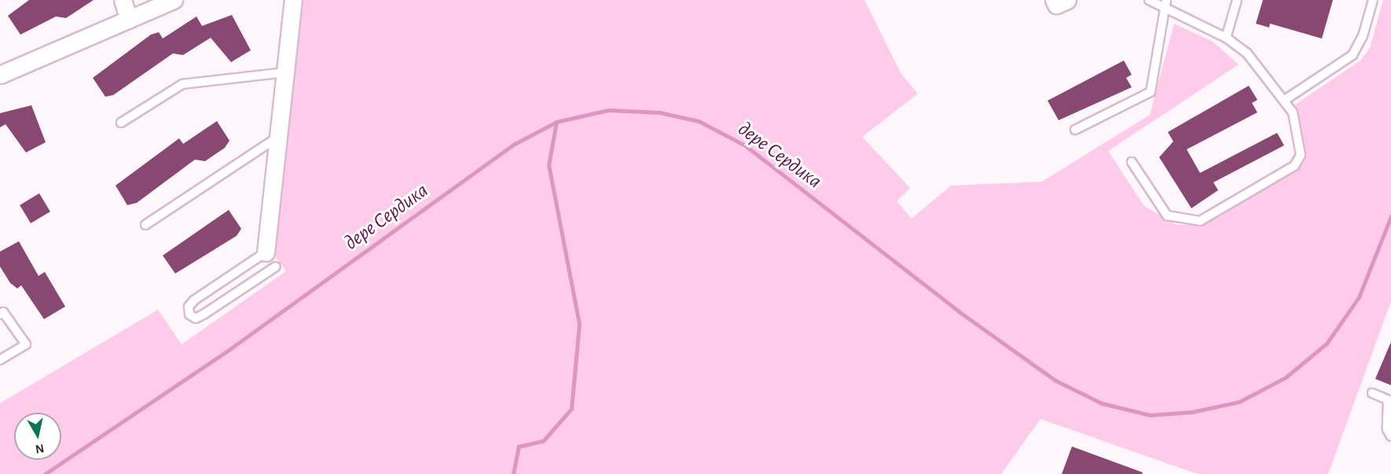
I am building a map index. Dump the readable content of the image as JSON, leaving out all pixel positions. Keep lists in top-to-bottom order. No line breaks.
{"water":["дере Сердика"],"north":"bottom"}
